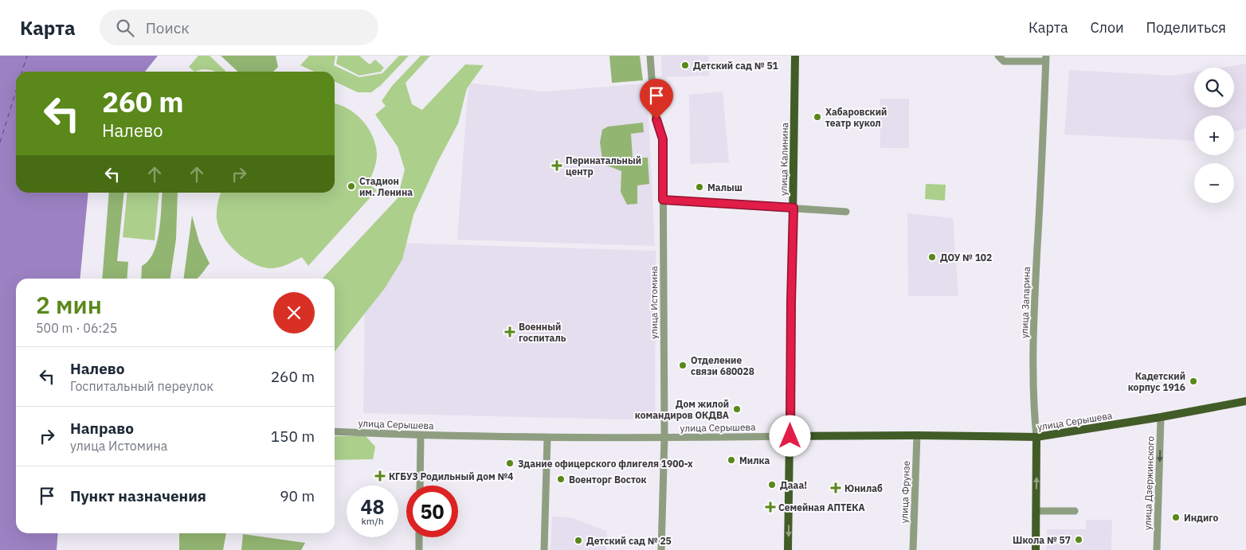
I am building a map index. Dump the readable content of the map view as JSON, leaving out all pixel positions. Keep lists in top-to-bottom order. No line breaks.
{"streets":{"main road":["улица Калинина","улица Запарина","улица Серышева"],"street":["улица Истомина","улица Дзержинского","улица Фрунзе"]},"crossings":[["улица Калинина","улица Серышева"],["улица Истомина","улица Серышева"],["улица Запарина","улица Серышева"],["улица Серышева","улица Дзержинского"],["улица Серышева","улица Фрунзе"]],"one_way":["улица Дзержинского"],"places":{"other":["Детский сад № 51","Хабаровский театр кукол","Стадион им. Ленина","Малыш","ДОУ № 102","Отделение связи 680028","Кадетский корпус 1916","Дом жилой командиров ОКДВА","Милка","Здание офицерского флигеля 1900-х","Военторг Восток","Дааа!","Индиго","Школа № 57","Детский сад № 25"],"health":["Перинатальный центр","Военный госпиталь","КГБУЗ Родильный дом №4","Юнилаб","Семейная АПТЕКА"]},"page":{"header":"Карта","search":"Поиск","nav":["Карта","Слои","Поделиться"],"map_buttons":["+","−"],"turn":["260 m","Налево"],"heading":["2 мин","500 m · 06:25"],"list":[{"name":"Налево","note":"Госпитальный переулок","value":"260 m"},{"name":"Направо","note":"улица Истомина","value":"150 m"},{"name":"Пункт назначения","value":"90 m"}],"speed":"48 km/h","limit":"50"}}
